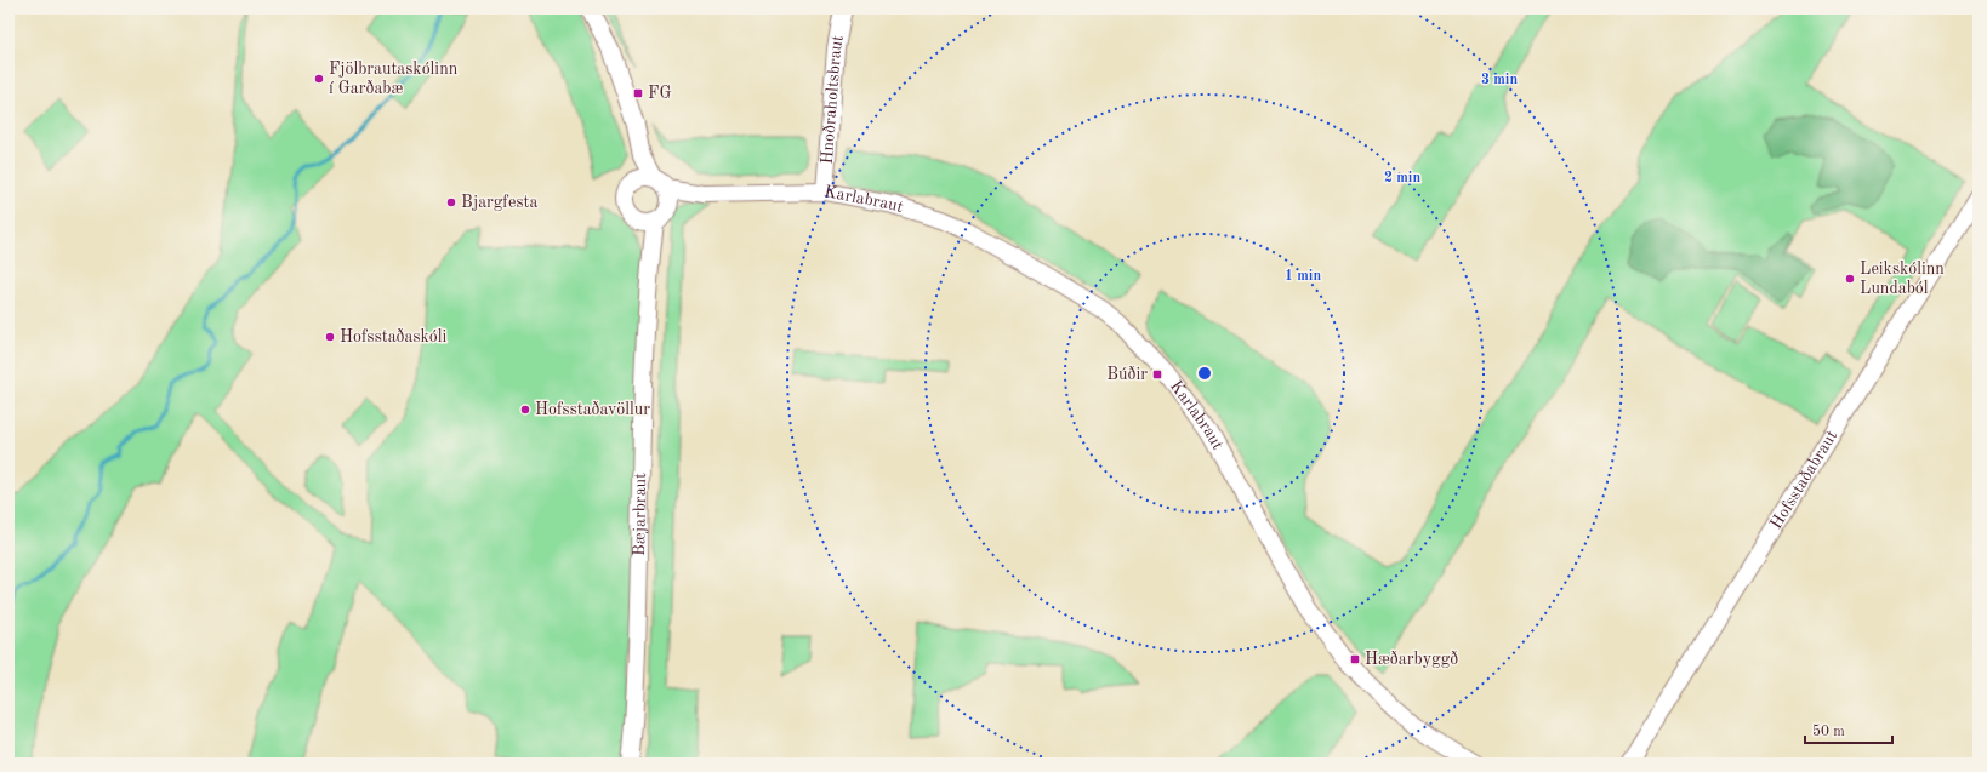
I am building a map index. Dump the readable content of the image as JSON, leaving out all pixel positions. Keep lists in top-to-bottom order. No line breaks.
{"streets":{"street":["Hnoðraholtsbraut","Karlabraut","Hofsstaðabraut","Bæjarbraut"]},"crossings":[["Hnoðraholtsbraut","Karlabraut"],["Karlabraut","Bæjarbraut"]],"places":{"other":["Fjölbrautaskólinn í Garðabæ","Bjargfesta","Leikskólinn Lundaból","Hofsstaðaskóli","Hofsstaðavöllur"],"transit":["FG","Búðir","Hæðarbyggð"]},"scale_bar":"50 m","rings":["3 min","2 min","1 min"]}
